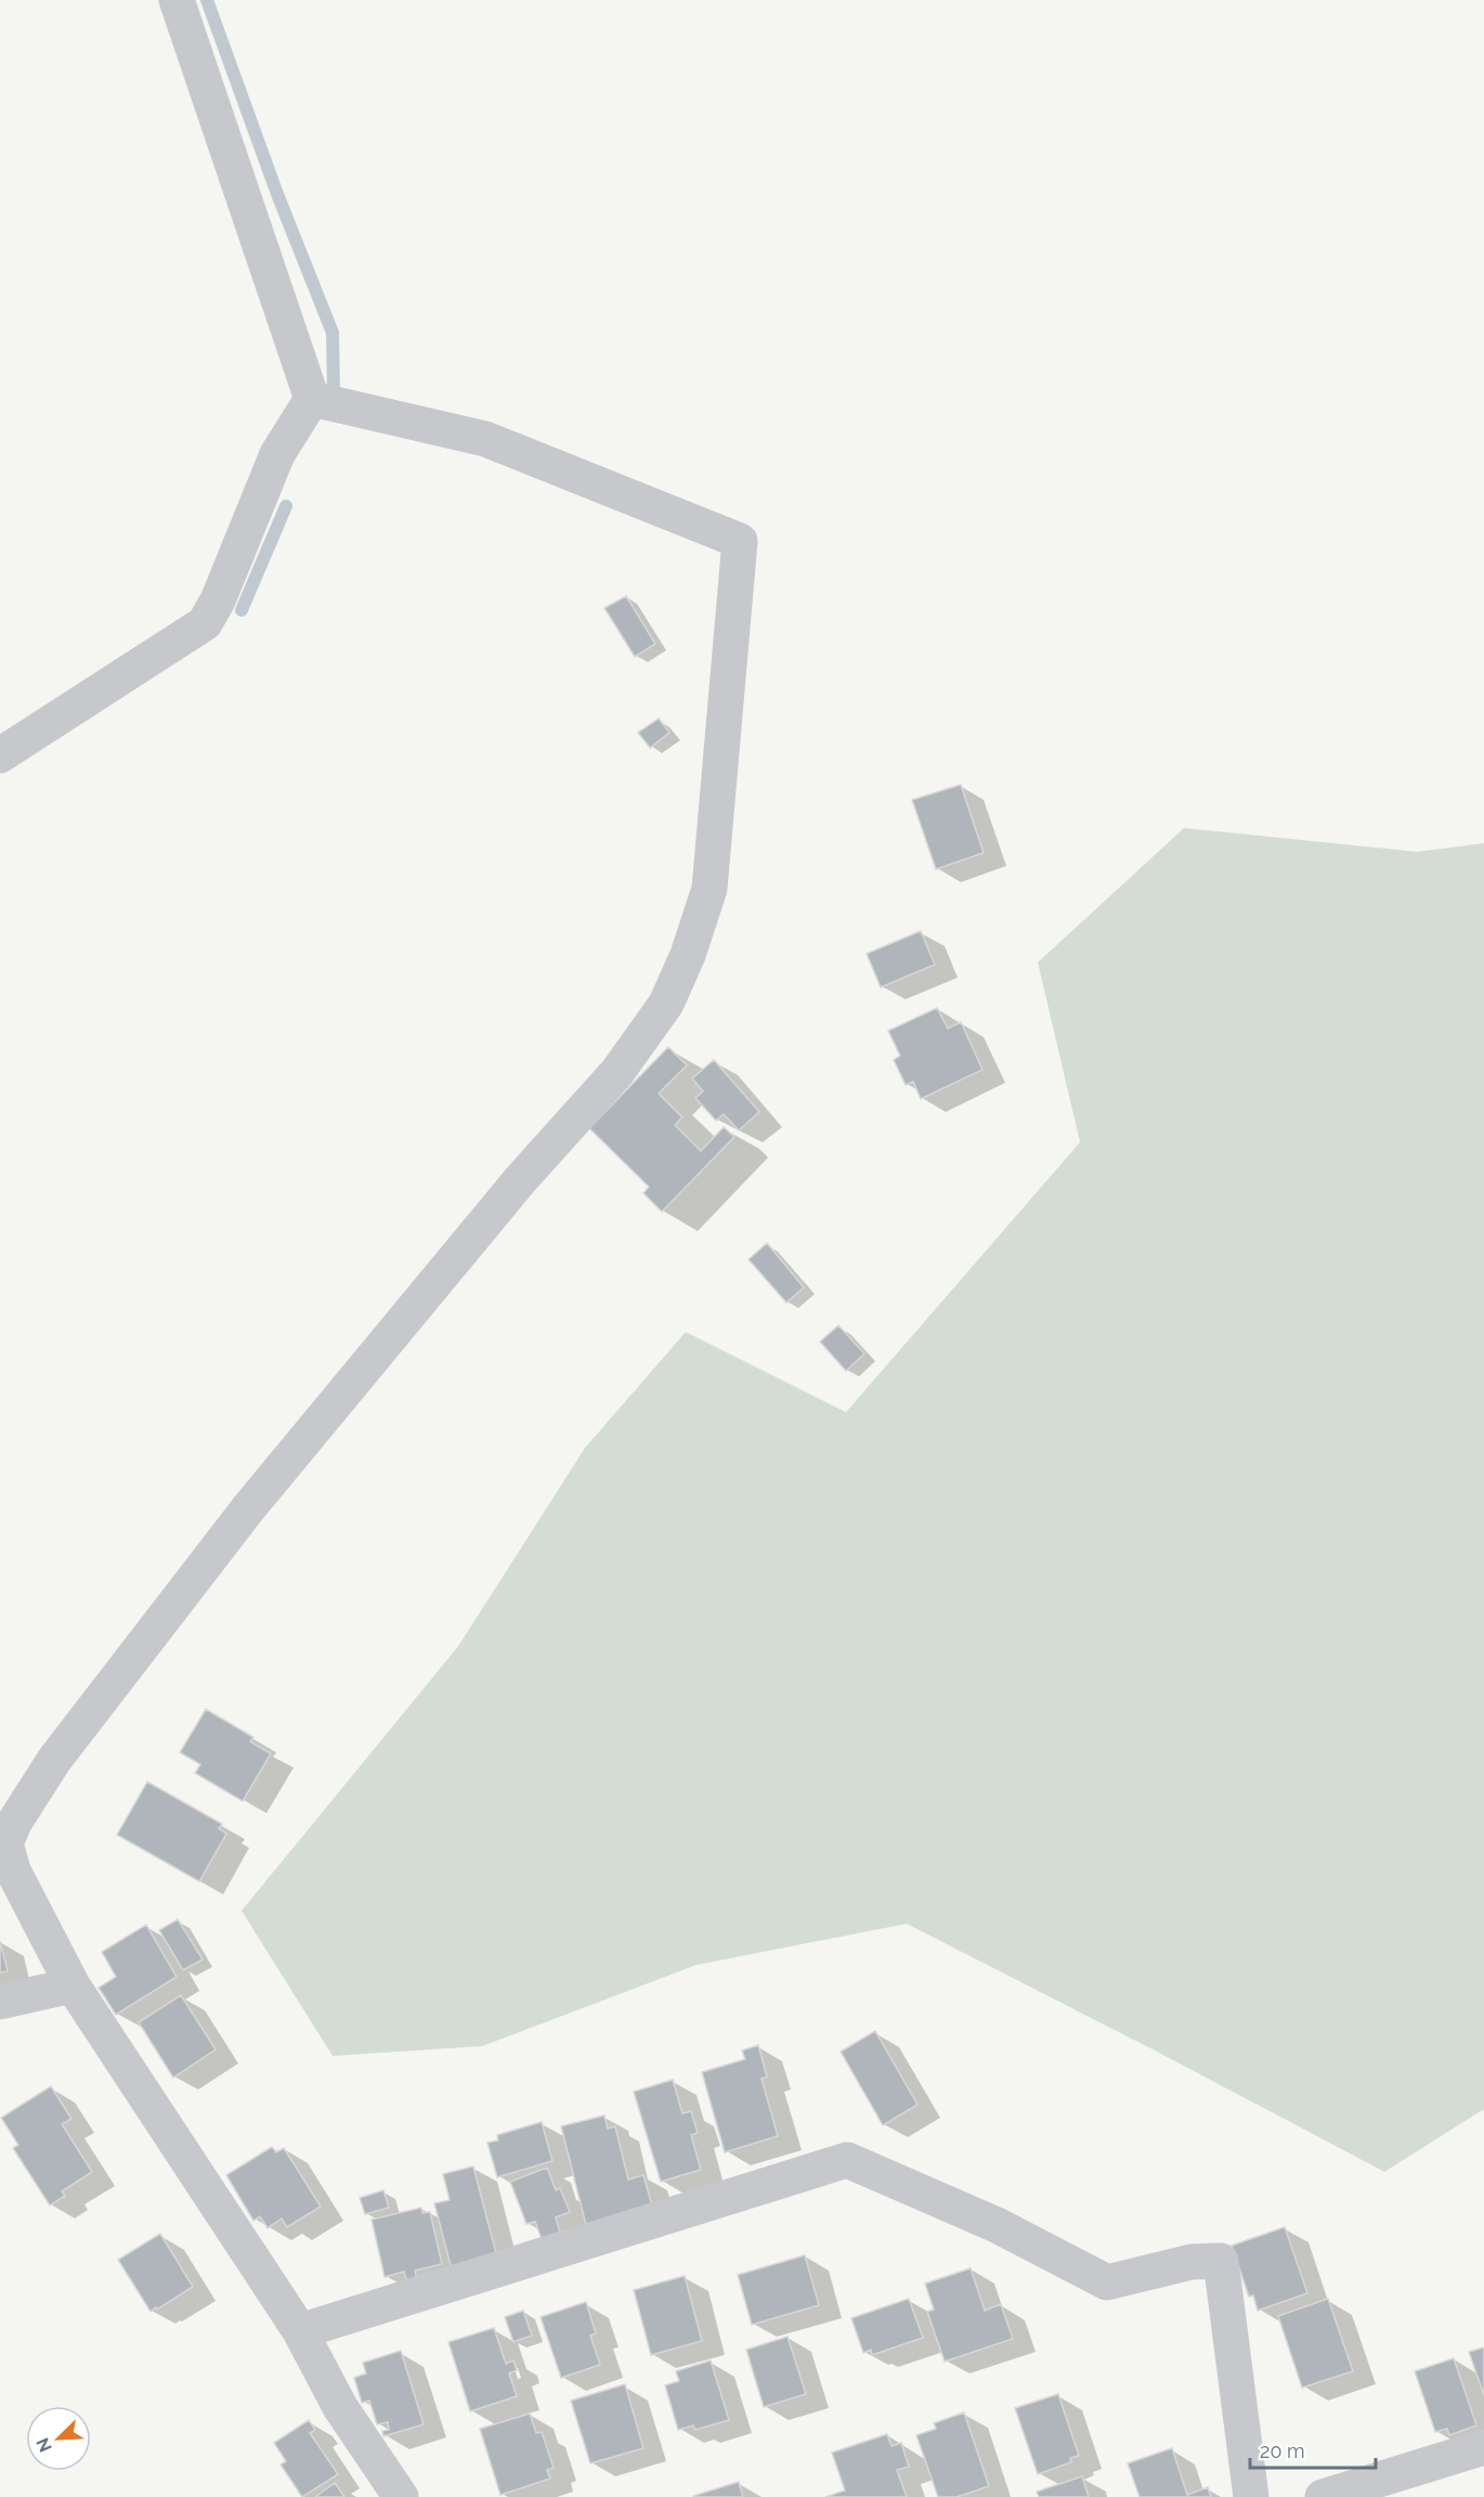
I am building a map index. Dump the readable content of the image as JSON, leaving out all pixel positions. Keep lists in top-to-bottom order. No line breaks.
{"scale_bar":"20 m","north":"bottom left"}
